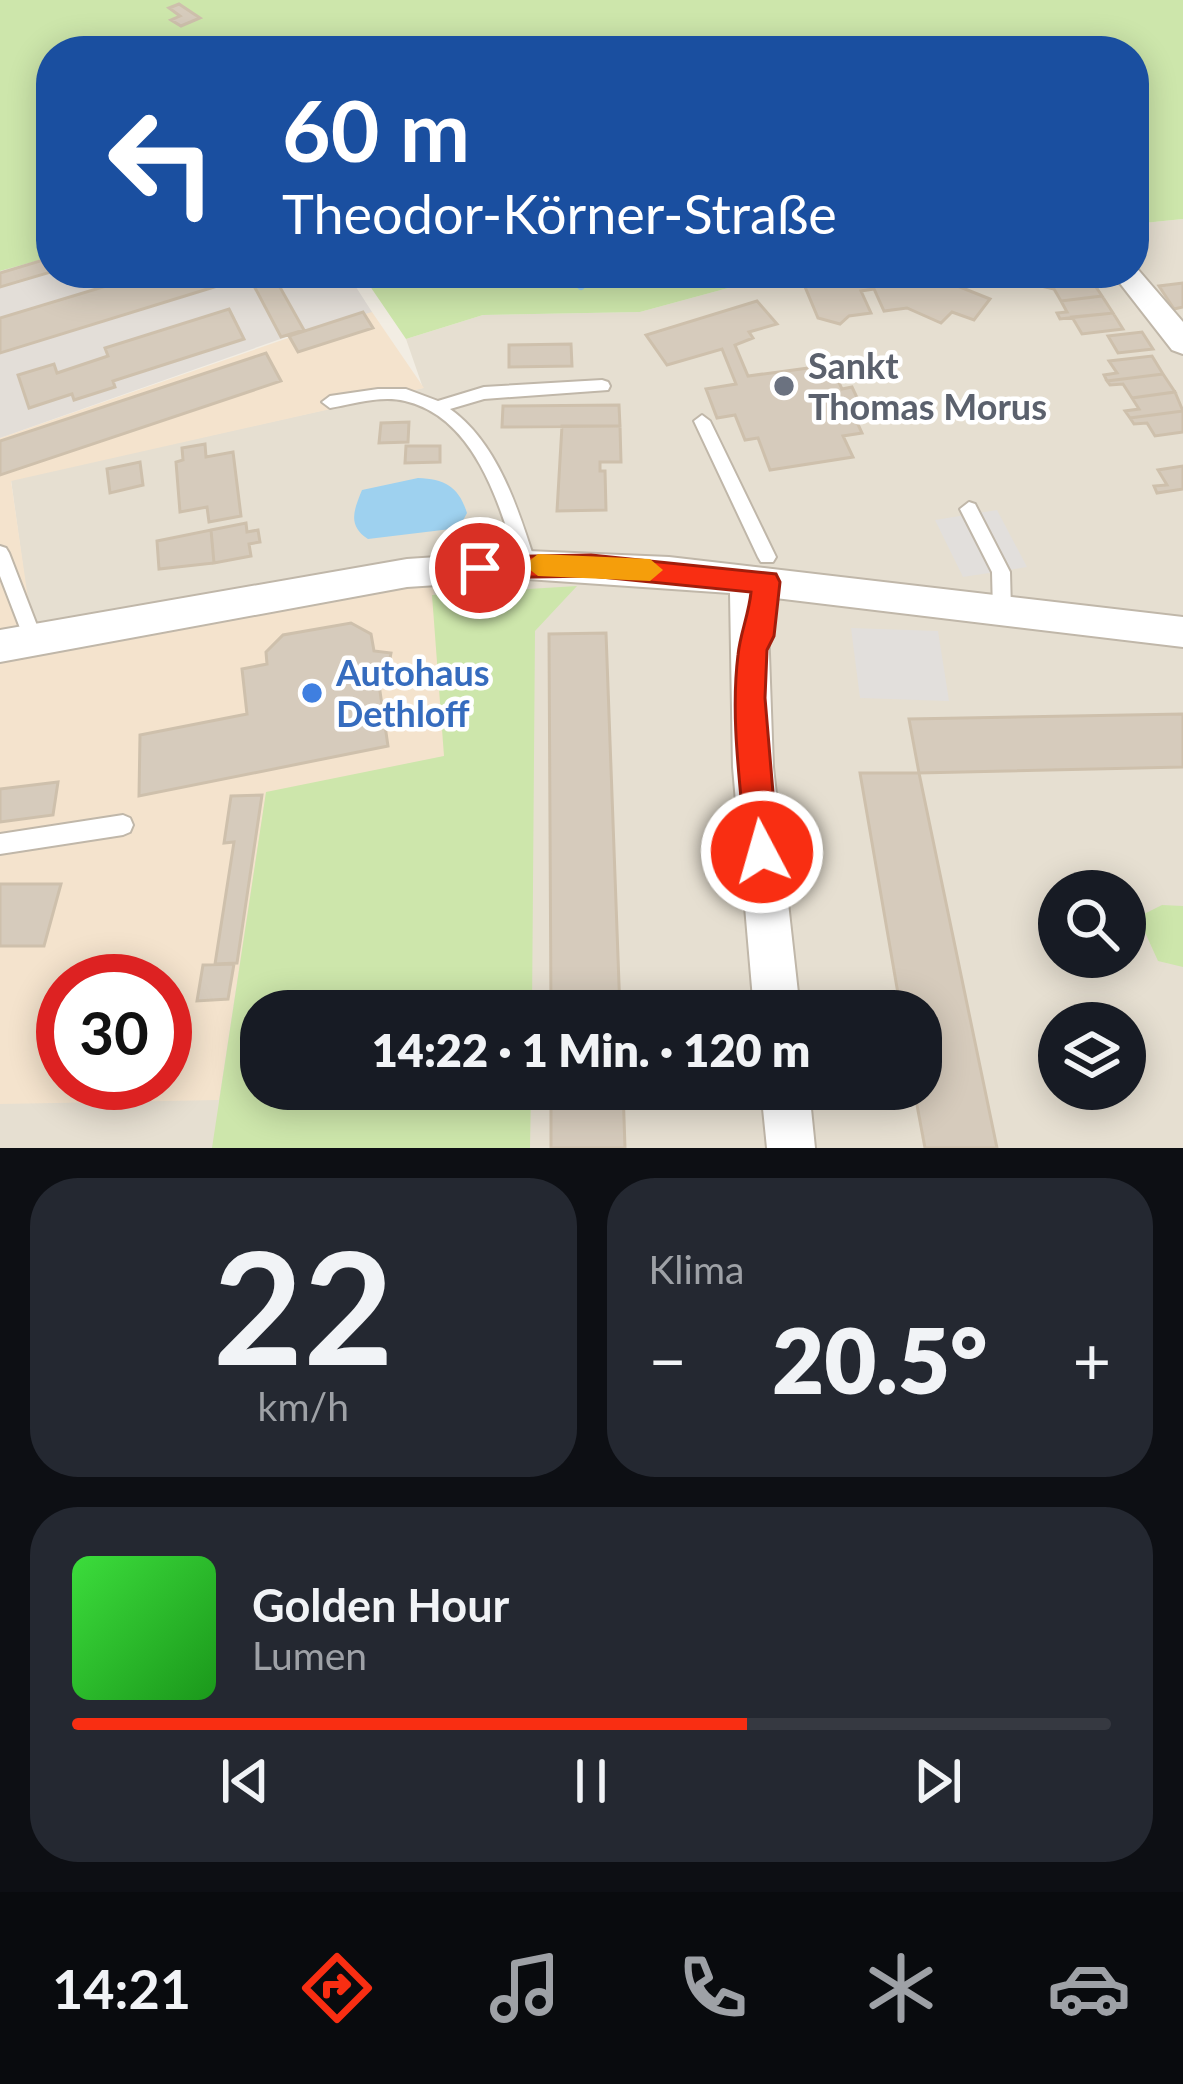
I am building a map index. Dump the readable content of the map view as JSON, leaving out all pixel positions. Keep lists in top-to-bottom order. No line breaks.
{"places":["Sankt Thomas Morus","Autohaus Dethloff"],"page":{"turn":["60 m","Theodor-Körner-Straße"],"limit":"30","trip":"14:22 · 1 Min. · 120 m","tile":[["22","km/h"],"Klima"],"heat":["−","20.5°","+"],"song":["Golden Hour","Lumen"],"tabs":"14:21"}}
